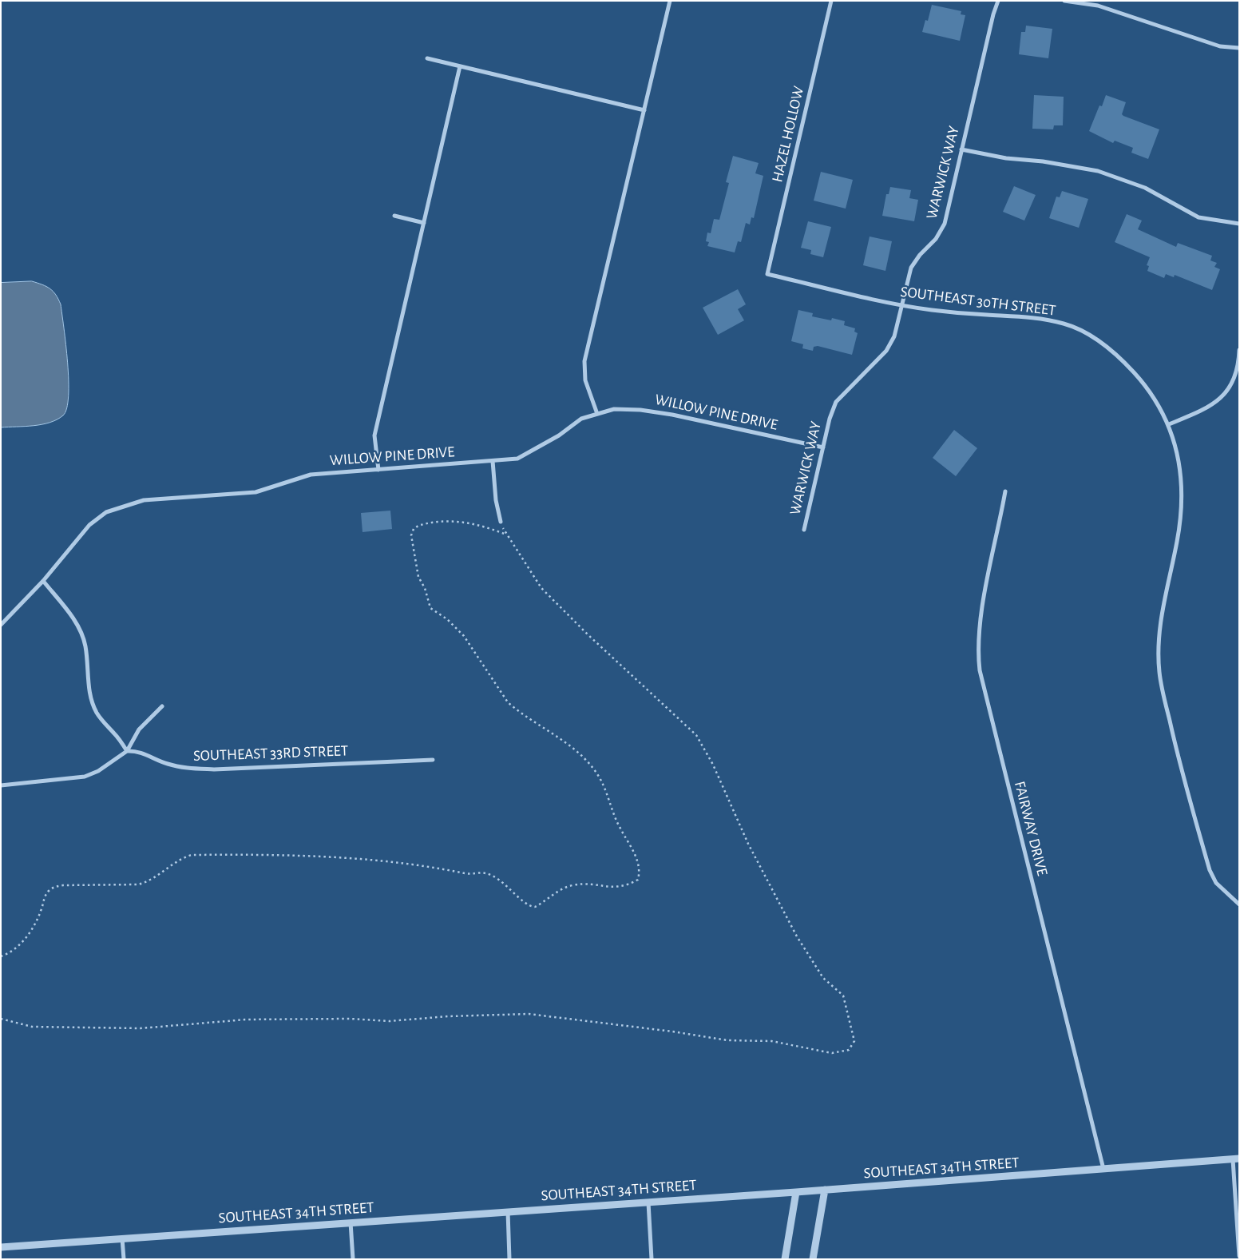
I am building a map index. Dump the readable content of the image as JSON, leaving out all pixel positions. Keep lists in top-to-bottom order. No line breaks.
{"streets":{"street":["HAZEL HOLLOW","WARWICK WAY","SOUTHEAST 30TH STREET","WILLOW PINE DRIVE","SOUTHEAST 33RD STREET","FAIRWAY DRIVE","SOUTHEAST 34TH STREET"]},"crossings":[["HAZEL HOLLOW","SOUTHEAST 30TH STREET"],["WARWICK WAY","SOUTHEAST 30TH STREET"],["WARWICK WAY","WILLOW PINE DRIVE"],["FAIRWAY DRIVE","SOUTHEAST 34TH STREET"]]}
